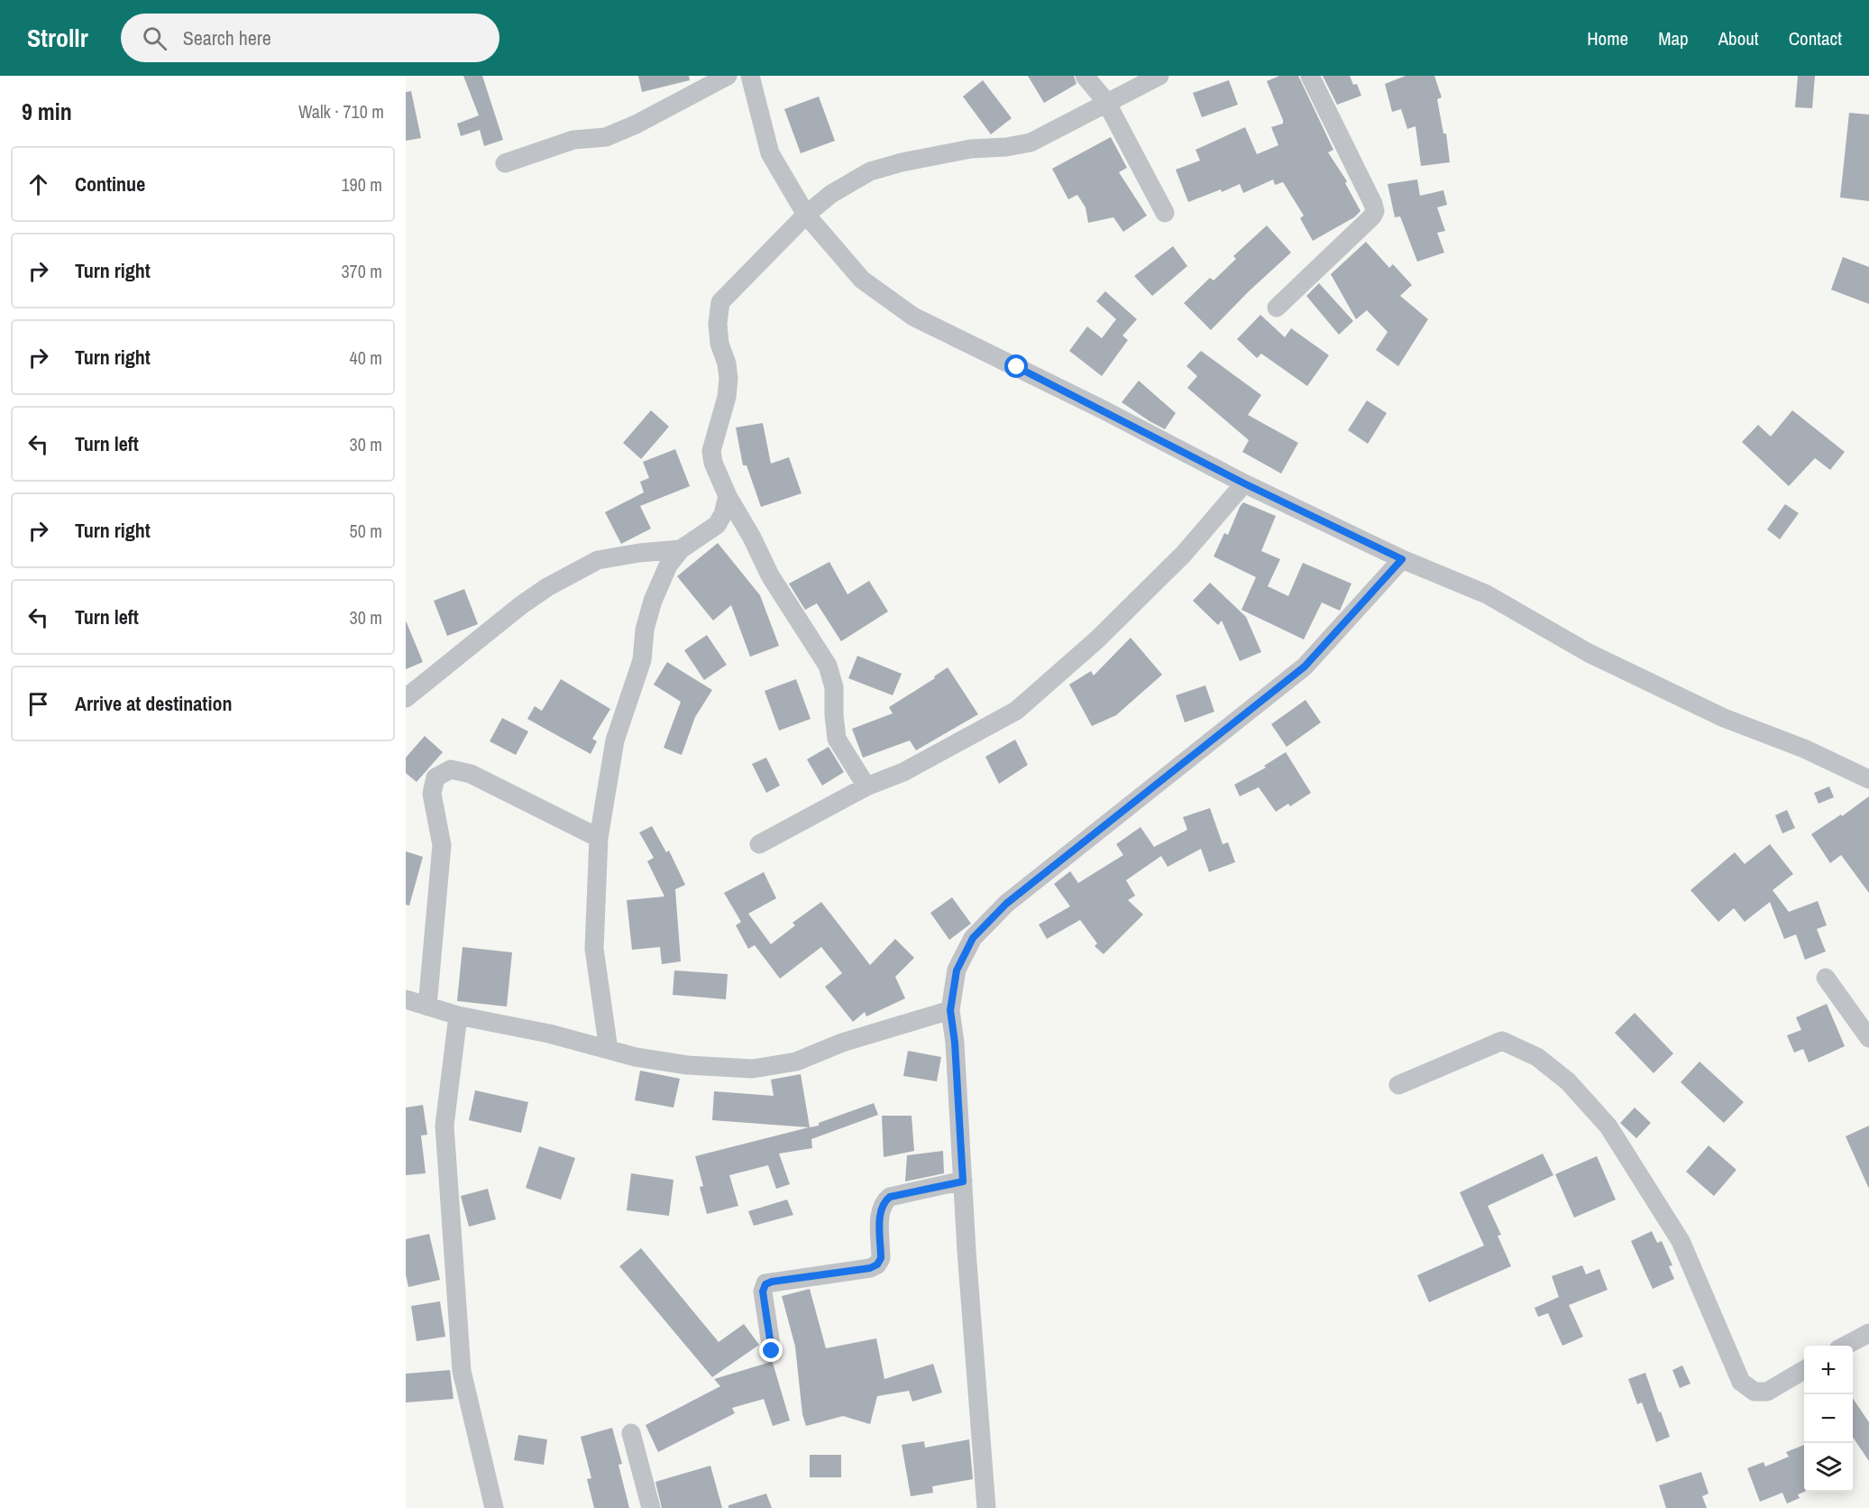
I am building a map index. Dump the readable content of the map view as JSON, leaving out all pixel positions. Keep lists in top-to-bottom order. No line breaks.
{"page":{"header":"Strollr","search":"Search here","nav":["Home","Map","About","Contact"],"heading":["9 min","Walk · 710 m"],"list":[["Continue","190 m"],["Turn right","370 m"],["Turn right","40 m"],["Turn left","30 m"],["Turn right","50 m"],["Turn left","30 m"],"Arrive at destination"],"map_buttons":["+","−"]}}
